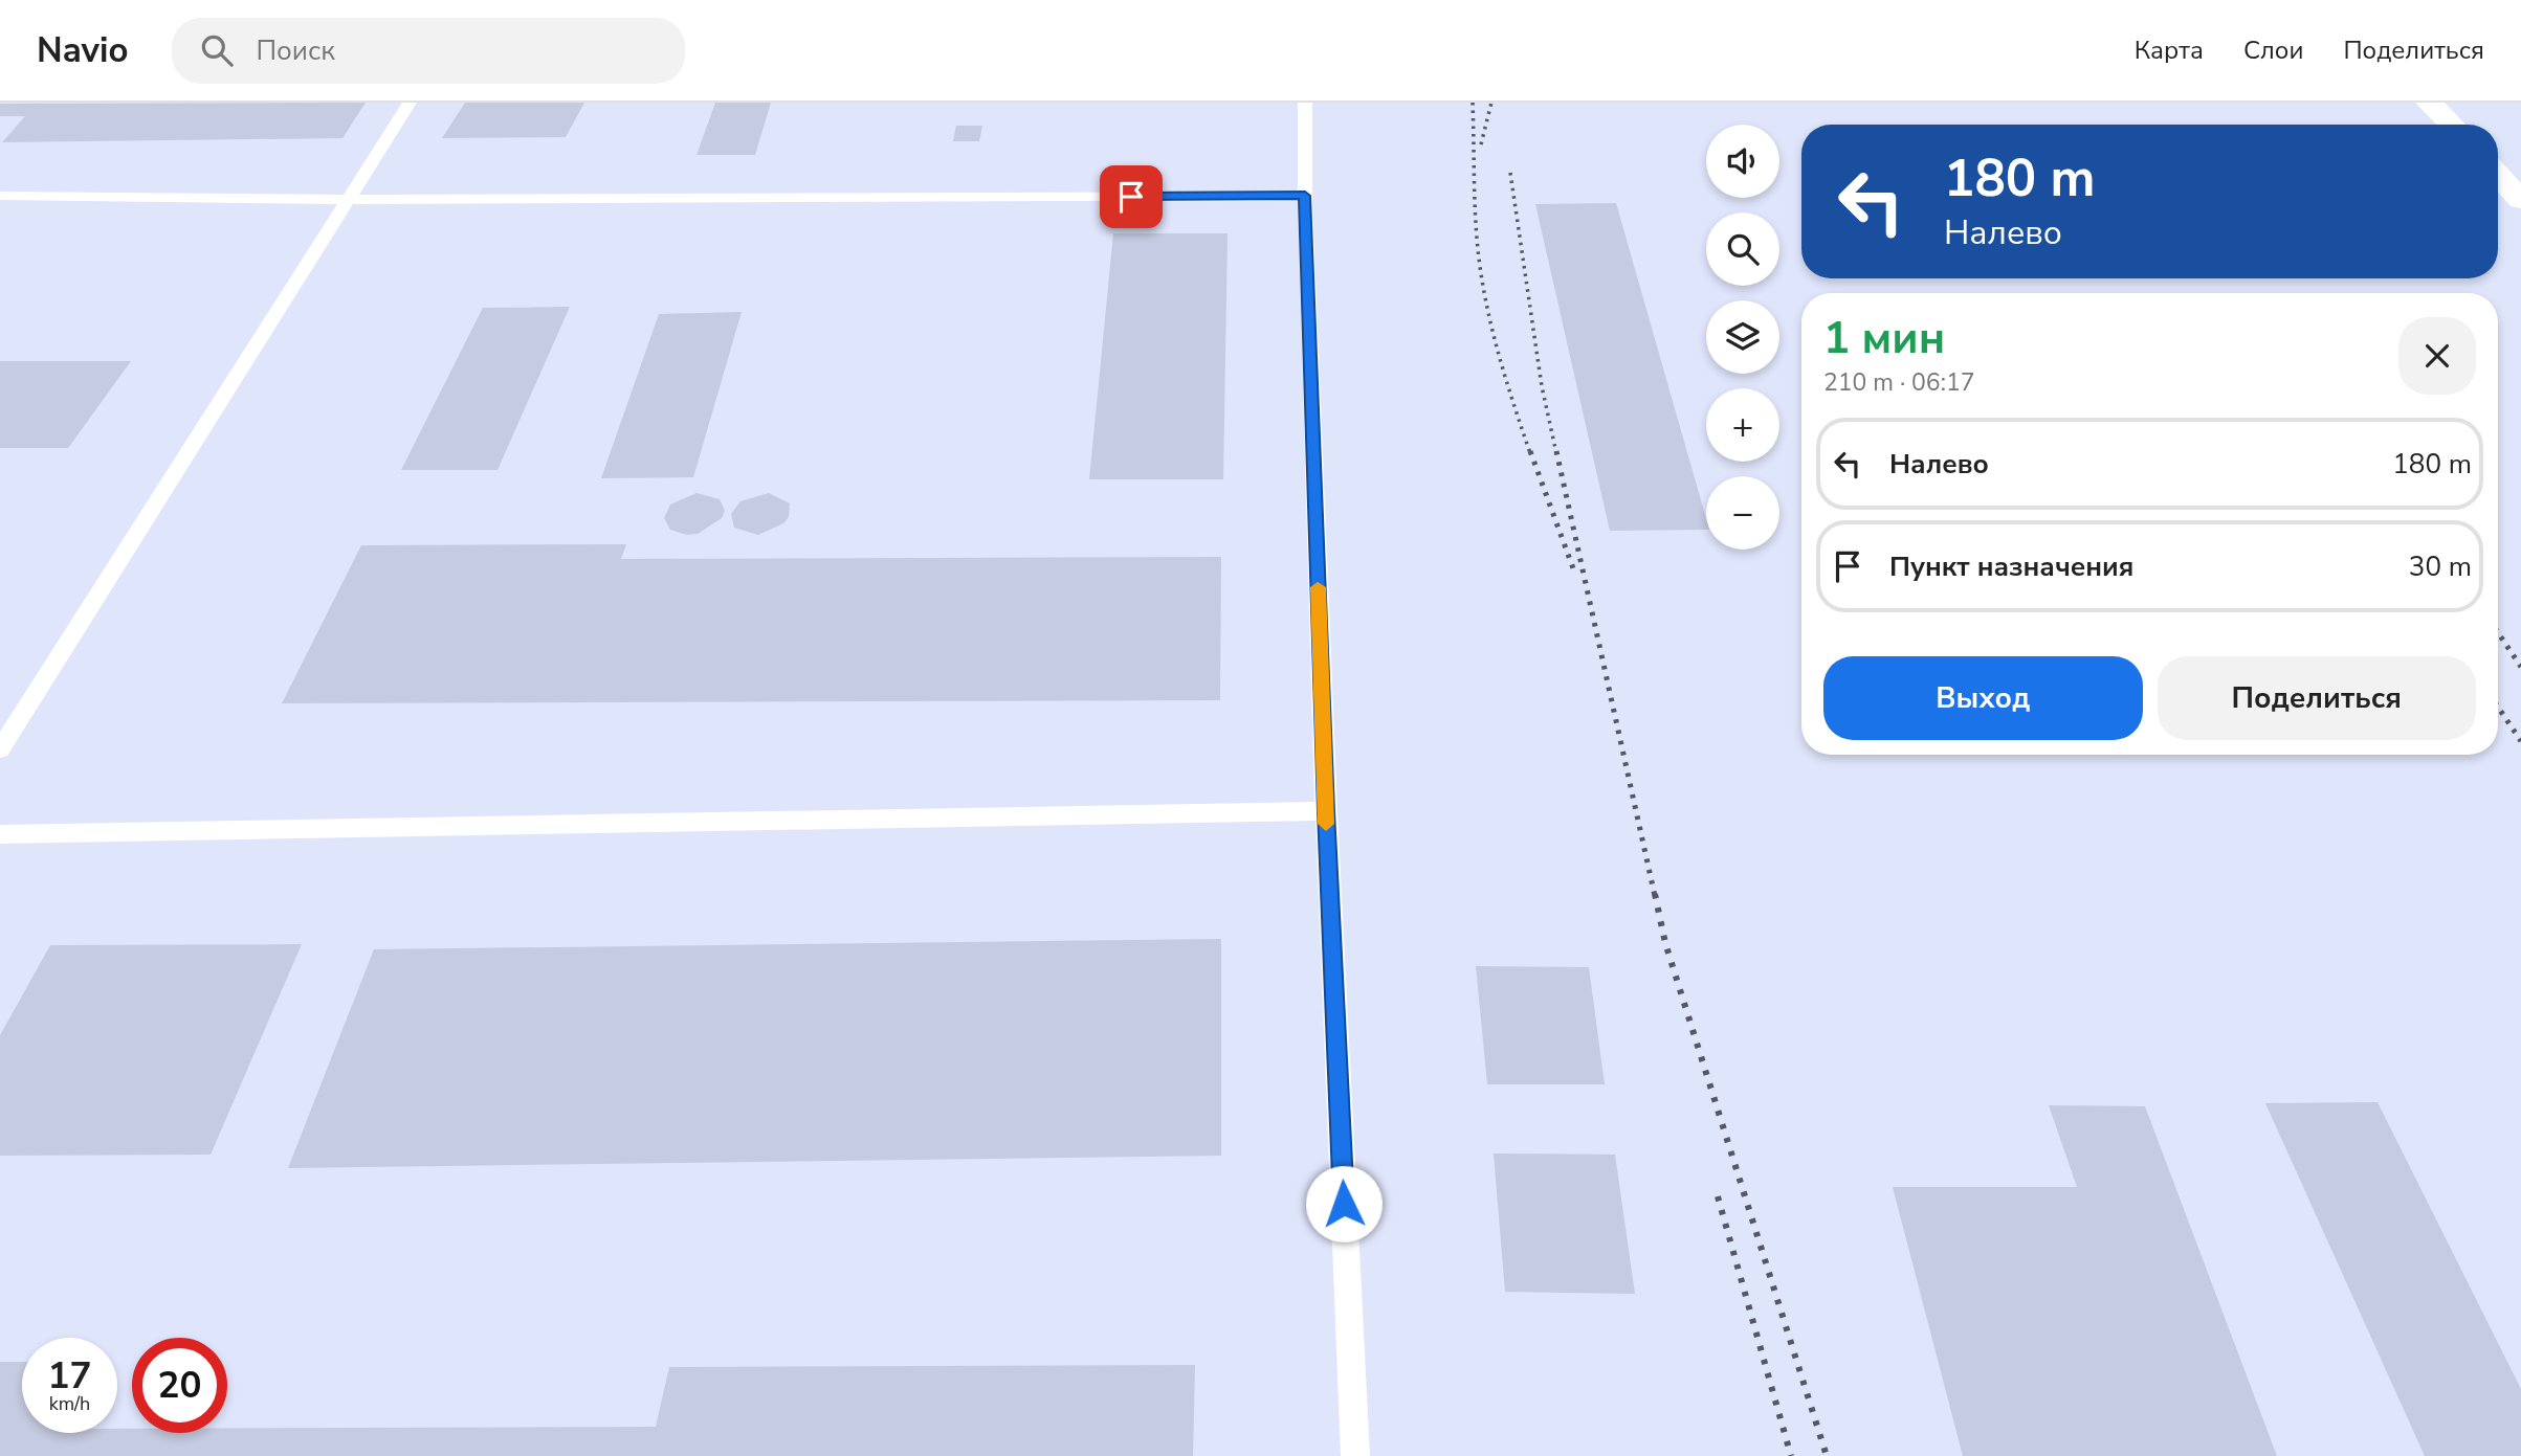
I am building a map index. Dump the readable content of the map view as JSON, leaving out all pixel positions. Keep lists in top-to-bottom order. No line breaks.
{"page":{"header":"Navio","search":"Поиск","nav":["Карта","Слои","Поделиться"],"map_buttons":["+","−"],"turn":["180 m","Налево"],"heading":["1 мин","210 m · 06:17"],"list":[{"name":"Налево","value":"180 m"},{"name":"Пункт назначения","value":"30 m"}],"buttons":["Выход","Поделиться"],"speed":"17 km/h","limit":"20"}}
